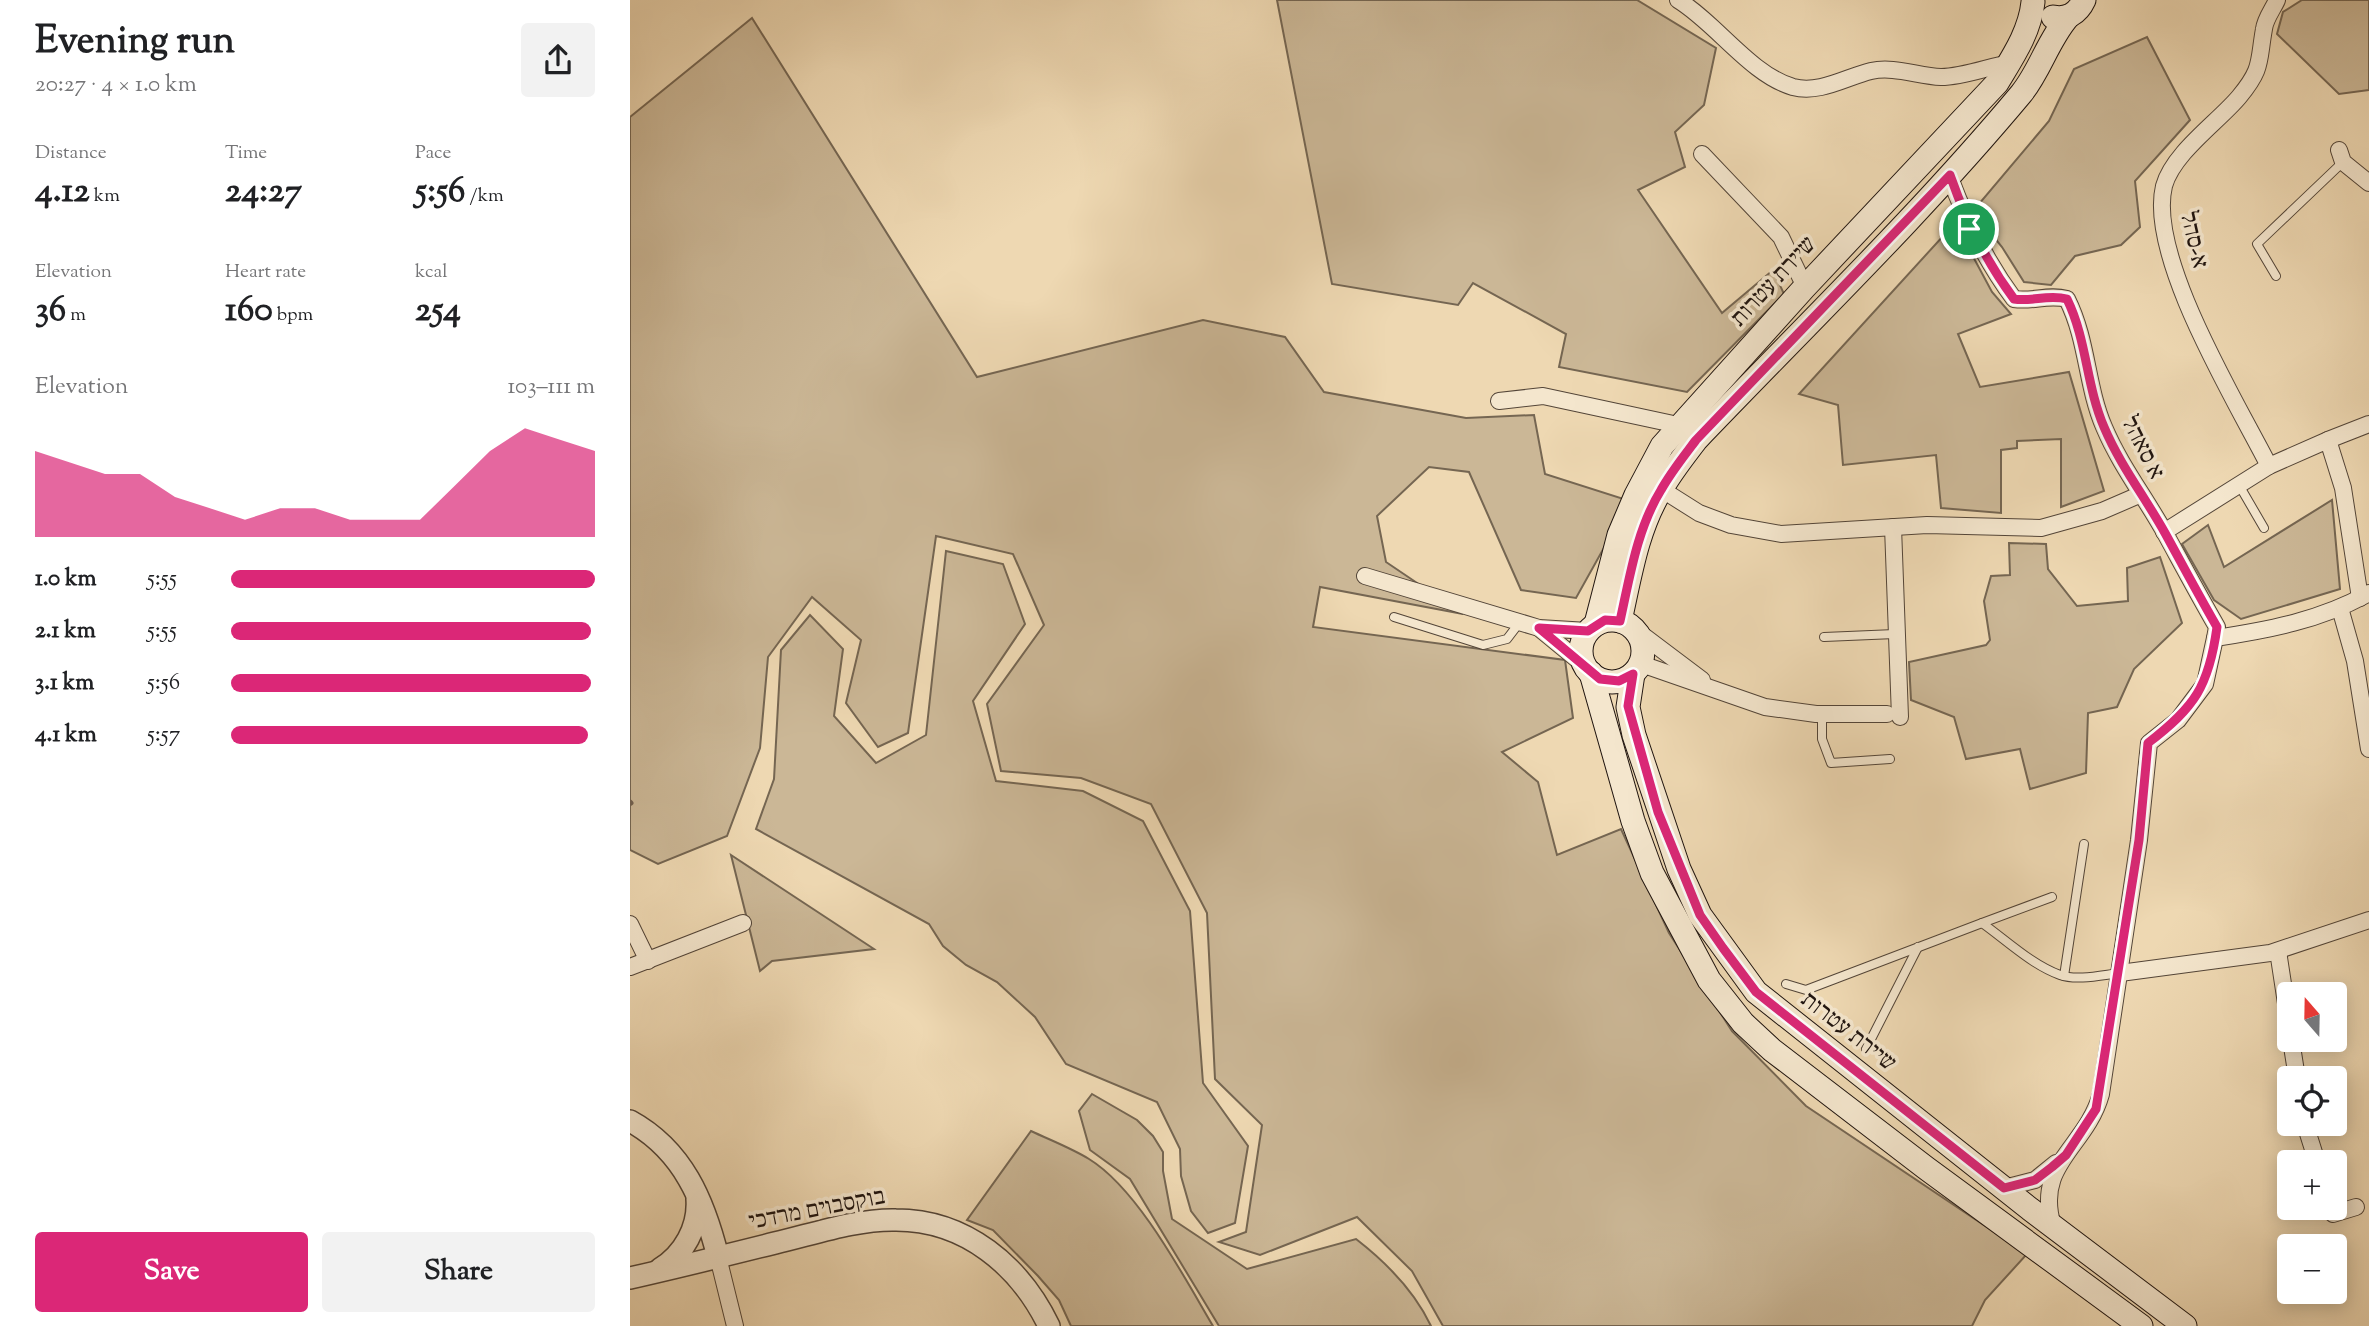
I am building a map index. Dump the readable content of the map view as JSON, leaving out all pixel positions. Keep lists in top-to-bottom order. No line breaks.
{"streets":{"main road":["שיירת עטרות"],"street":["א-סהל","א סאהל","בוקסבוים מרדכי"]},"north":"top","page":{"heading":["Evening run","20:27 · 4 × 1.0 km"],"stats":[["Distance","4.12 km"],["Time","24:27"],["Pace","5:56 /km"],["Elevation","36 m"],["Heart rate","160 bpm"],["kcal","254"]],"chart":["Elevation","103–111 m"],"list":[{"name":"1.0 km","note":"5:55"},{"name":"2.1 km","note":"5:55"},{"name":"3.1 km","note":"5:56"},{"name":"4.1 km","note":"5:57"}],"map_buttons":["+","−"],"buttons":["Save","Share"]}}
